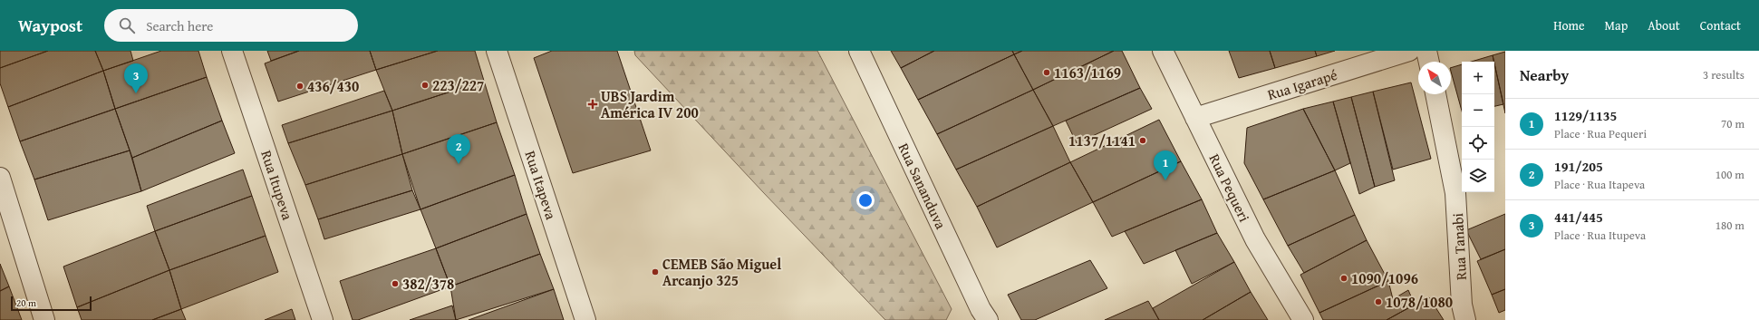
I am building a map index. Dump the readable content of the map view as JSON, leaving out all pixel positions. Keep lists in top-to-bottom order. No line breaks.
{"streets":{"street":["Rua Igarapé","Rua Itupeva","Rua Itapeva","Rua Sananduva","Rua Pequeri","Rua Tanabi"]},"crossings":[["Rua Igarapé","Rua Pequeri"]],"places":{"other":["1163/1169","223/227","436/430","1137/1141","CEMEB São Miguel Arcanjo 325","1090/1096","382/378","1078/1080"],"health":["UBS Jardim América IV 200"]},"scale_bar":"20 m","north":"top left","page":{"header":"Waypost","search":"Search here","nav":["Home","Map","About","Contact"],"heading":["Nearby","3 results"],"map_buttons":["+","−"],"pins":["3","2","1"],"list":[{"mark":"1","name":"1129/1135","note":"Place · Rua Pequeri","value":"70 m"},{"mark":"2","name":"191/205","note":"Place · Rua Itapeva","value":"100 m"},{"mark":"3","name":"441/445","note":"Place · Rua Itupeva","value":"180 m"}],"scale":"20 m"}}
